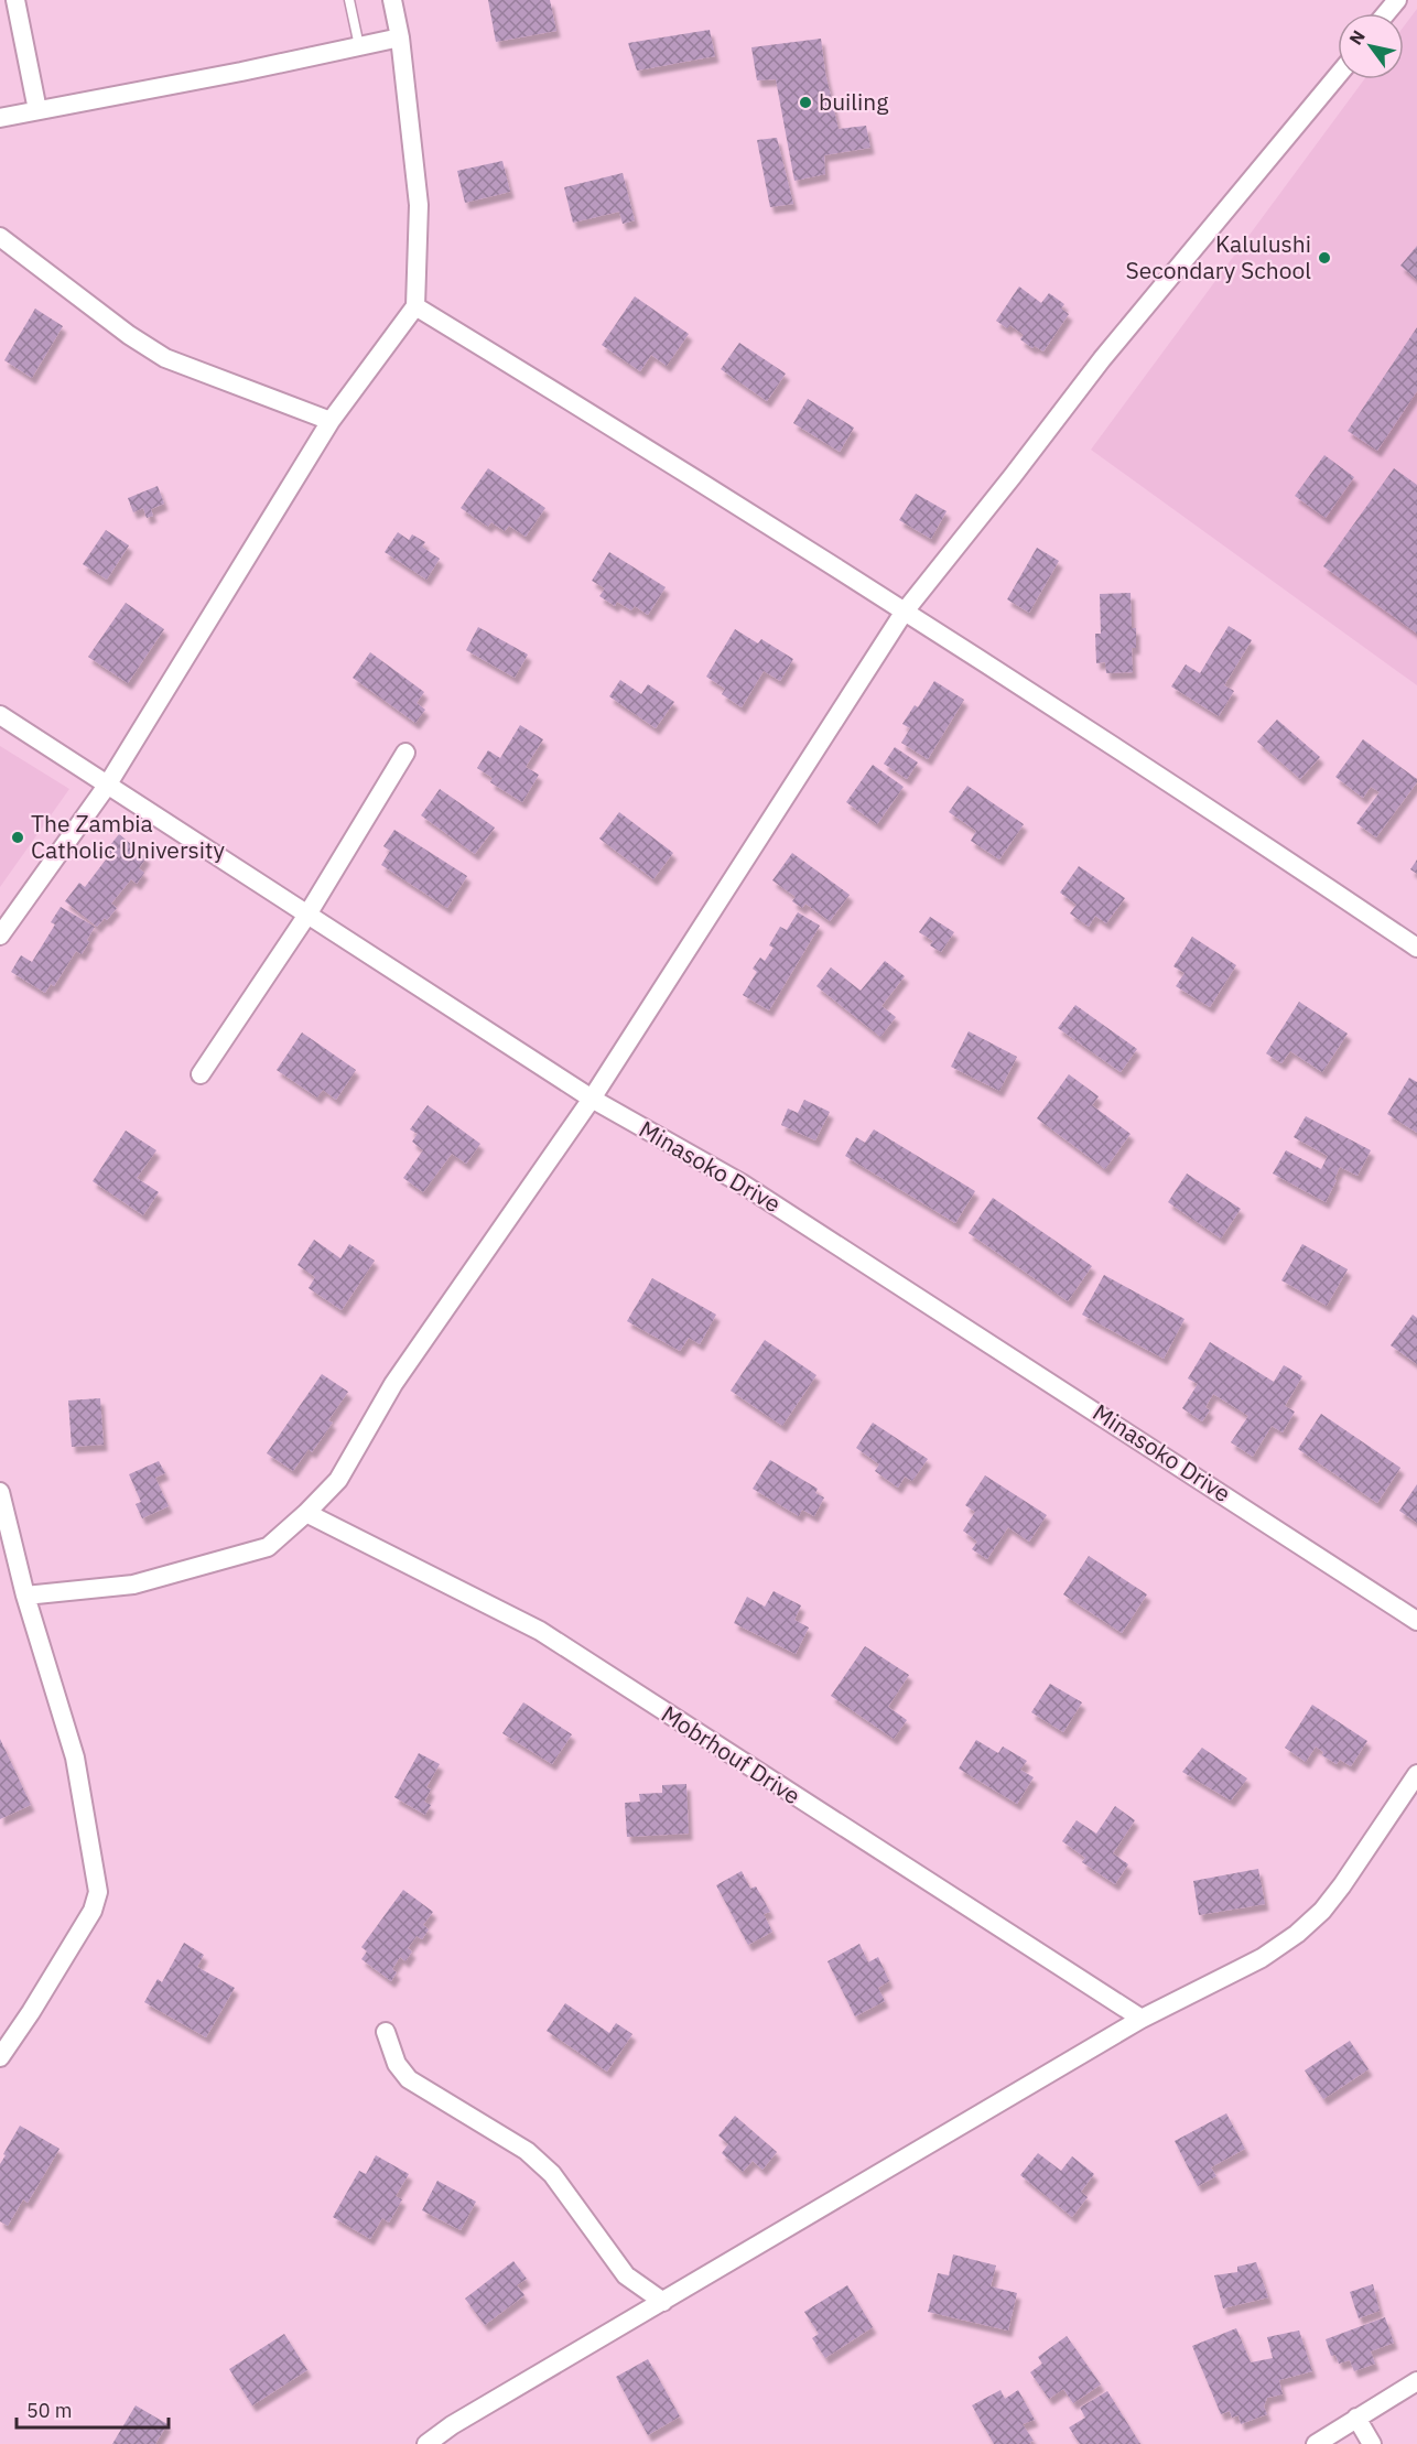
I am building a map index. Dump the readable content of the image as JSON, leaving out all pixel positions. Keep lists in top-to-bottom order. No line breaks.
{"streets":{"street":["Minasoko Drive","Mobrhouf Drive"]},"places":["builing","Kalulushi Secondary School","The Zambia Catholic University"],"scale_bar":"50 m","north":"top left"}
